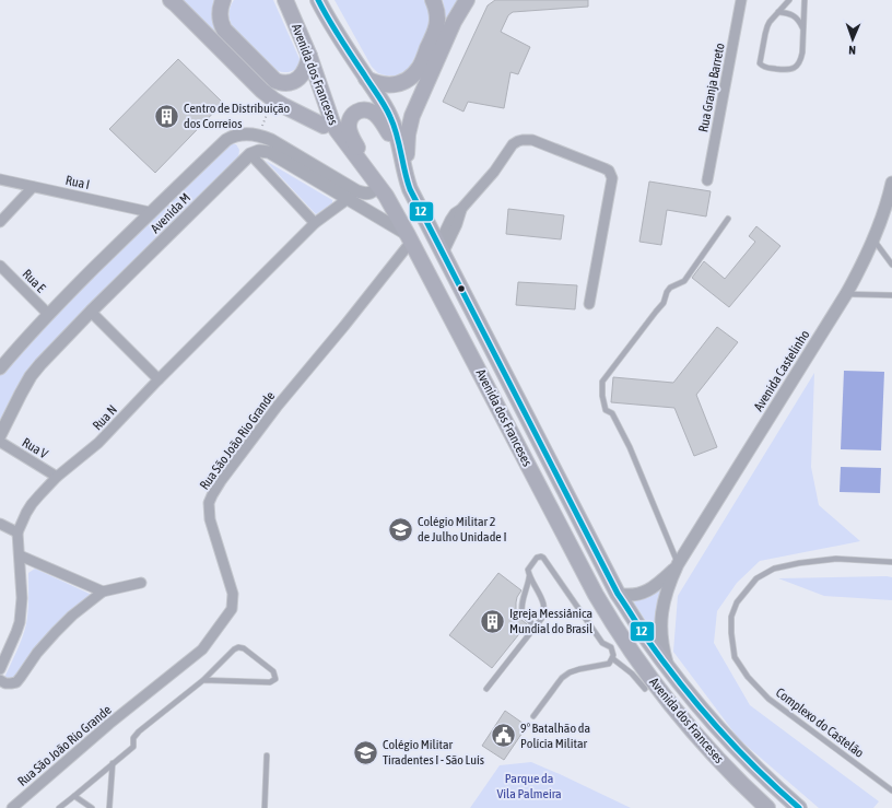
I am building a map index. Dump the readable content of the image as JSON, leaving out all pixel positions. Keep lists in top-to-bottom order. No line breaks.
{"streets":{"main road":["Avenida dos Franceses"],"street":["Rua Granja Barreto","Rua I","Avenida M","Rua E","Avenida Castelinho","Rua N","Rua São João Rio Grande","Rua V"],"lane":["Complexo do Castelão"]},"crossings":[["Avenida dos Franceses","Avenida Castelinho"],["Avenida dos Franceses","Rua São João Rio Grande"],["Rua I","Avenida M"],["Avenida M","Rua E"],["Rua N","Rua V"]],"parks":["Parque da Vila Palmeira"],"places":{"building":["Centro de Distribuição dos Correios","Igreja Messiânica Mundial do Brasil"],"school or university":["Colégio Militar 2 de Julho Unidade I","Colégio Militar Tiradentes I - São Luís"],"public building":["9º Batalhão da Polícia Militar"]},"lines":["transit line 12"],"north":"bottom"}
